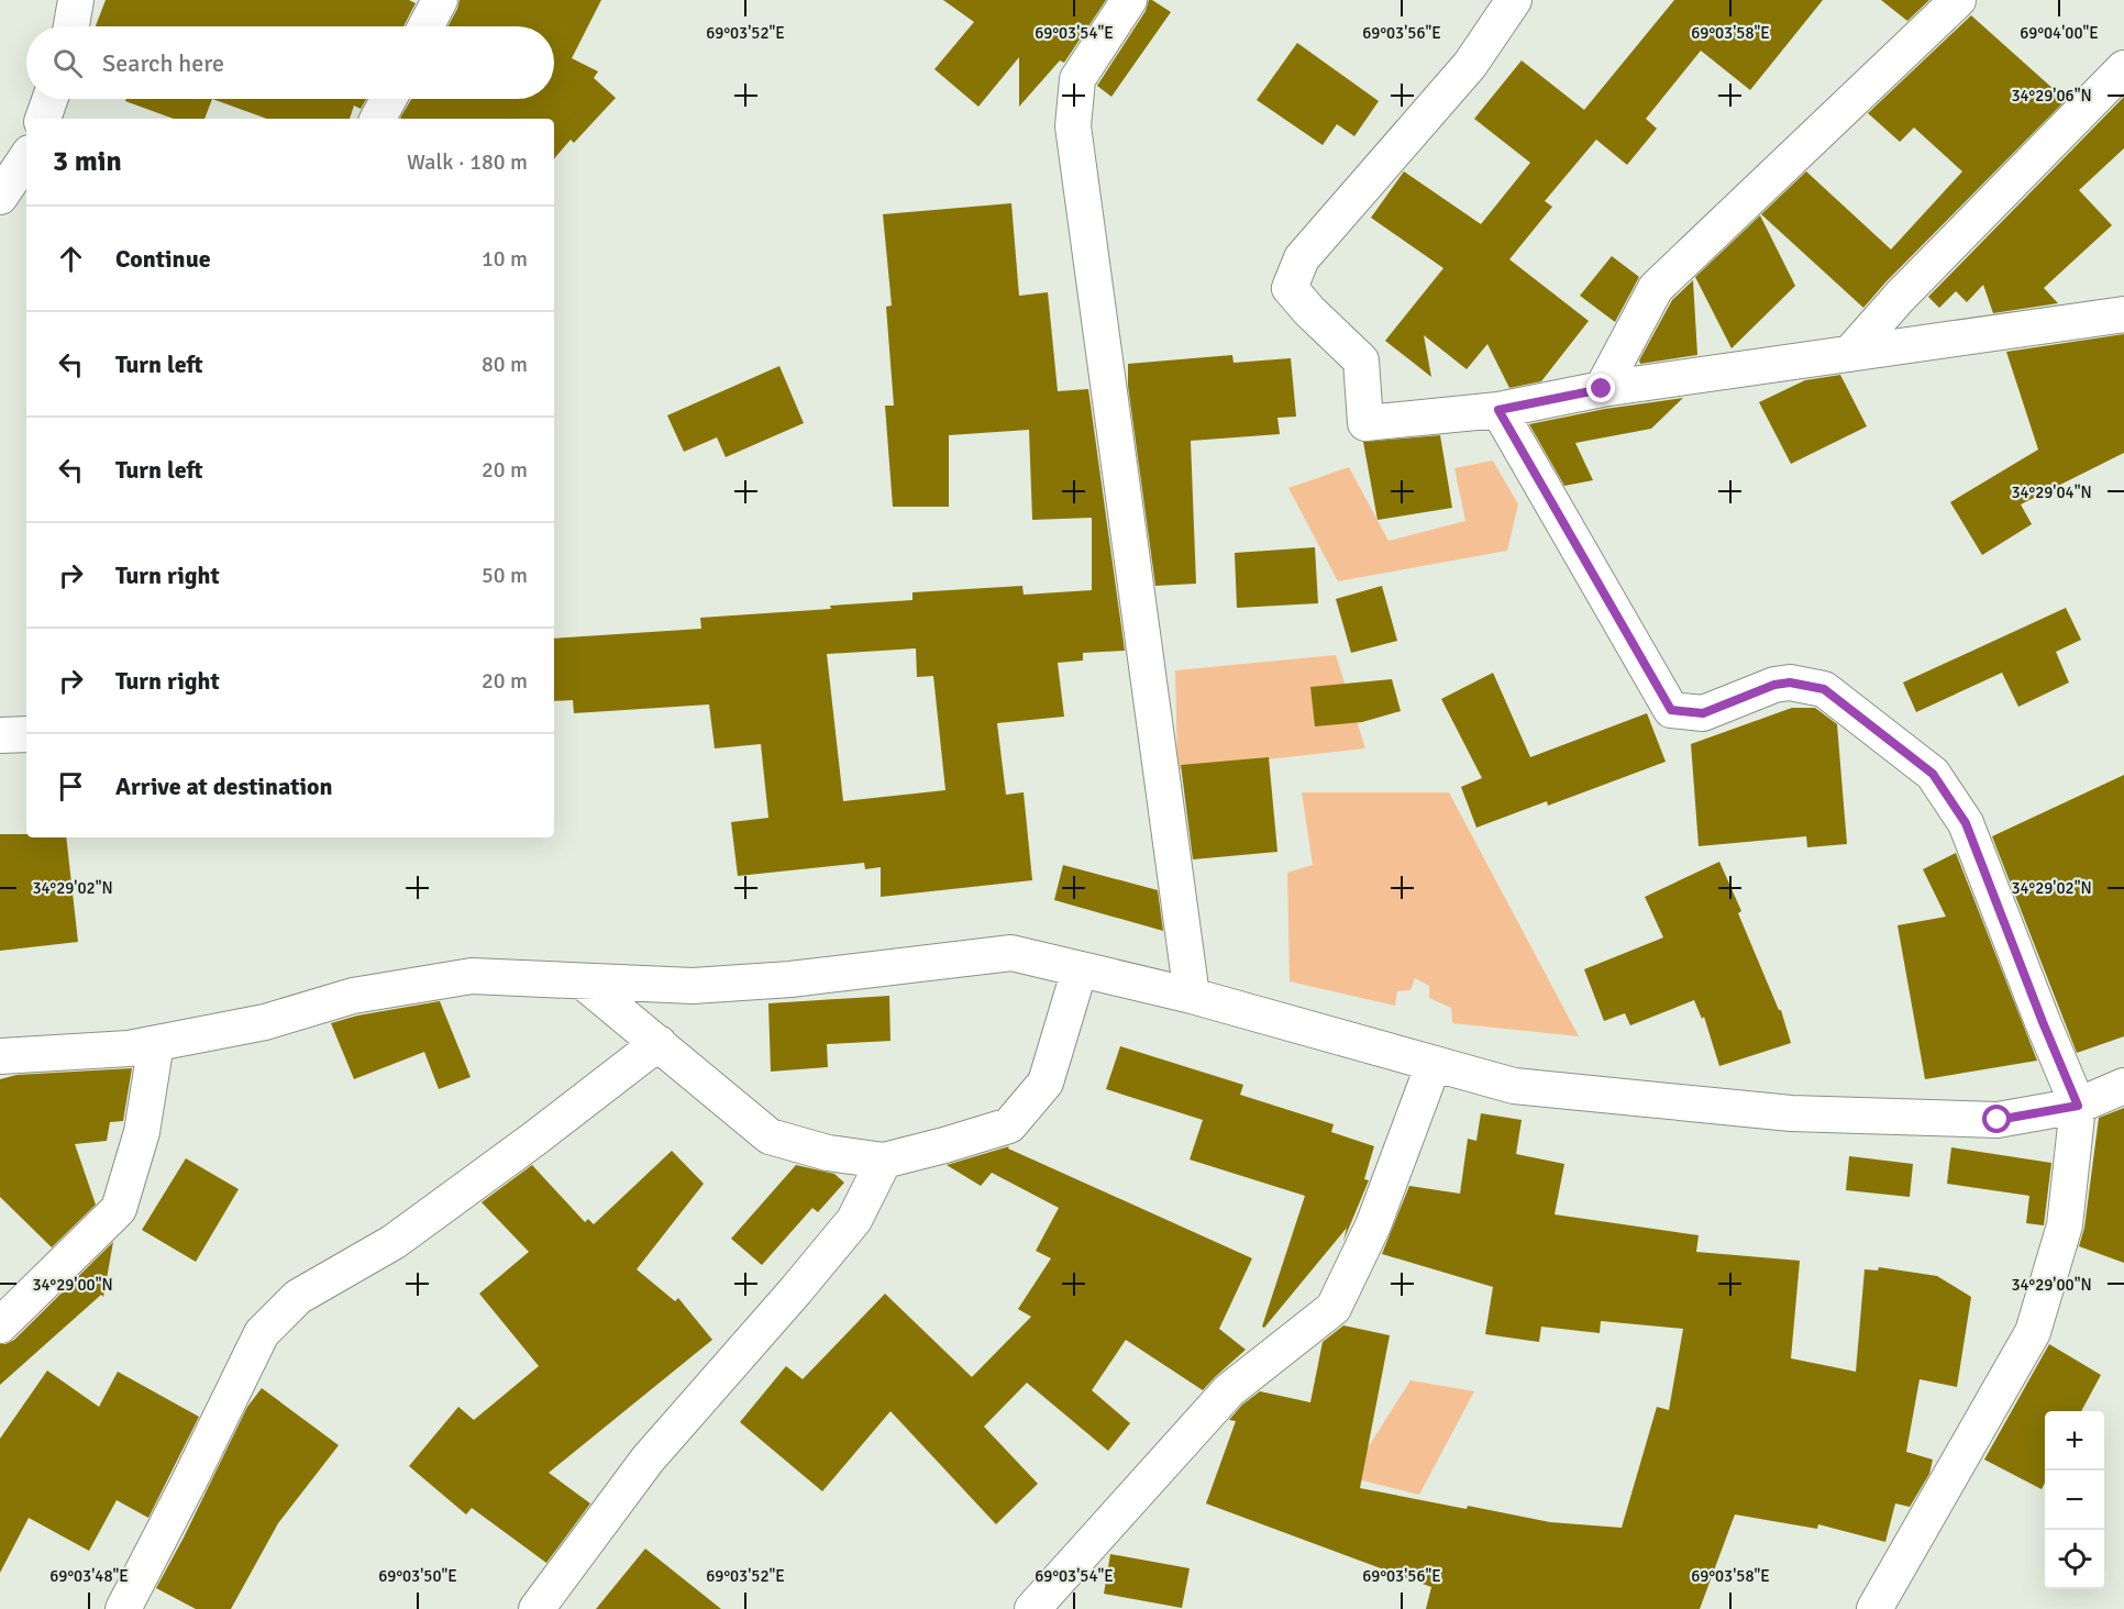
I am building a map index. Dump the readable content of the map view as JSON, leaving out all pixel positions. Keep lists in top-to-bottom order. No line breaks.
{"page":{"search":"Search here","heading":["3 min","Walk · 180 m"],"list":[["Continue","10 m"],["Turn left","80 m"],["Turn left","20 m"],["Turn right","50 m"],["Turn right","20 m"],"Arrive at destination"],"map_buttons":["+","−"]},"coordinates":["69°03'52\"E","69°03'54\"E","69°03'56\"E","69°03'58\"E","69°04'00\"E","34°29'06\"N","34°29'04\"N","34°29'02\"N","34°29'00\"N","69°03'48\"E","69°03'50\"E"]}
